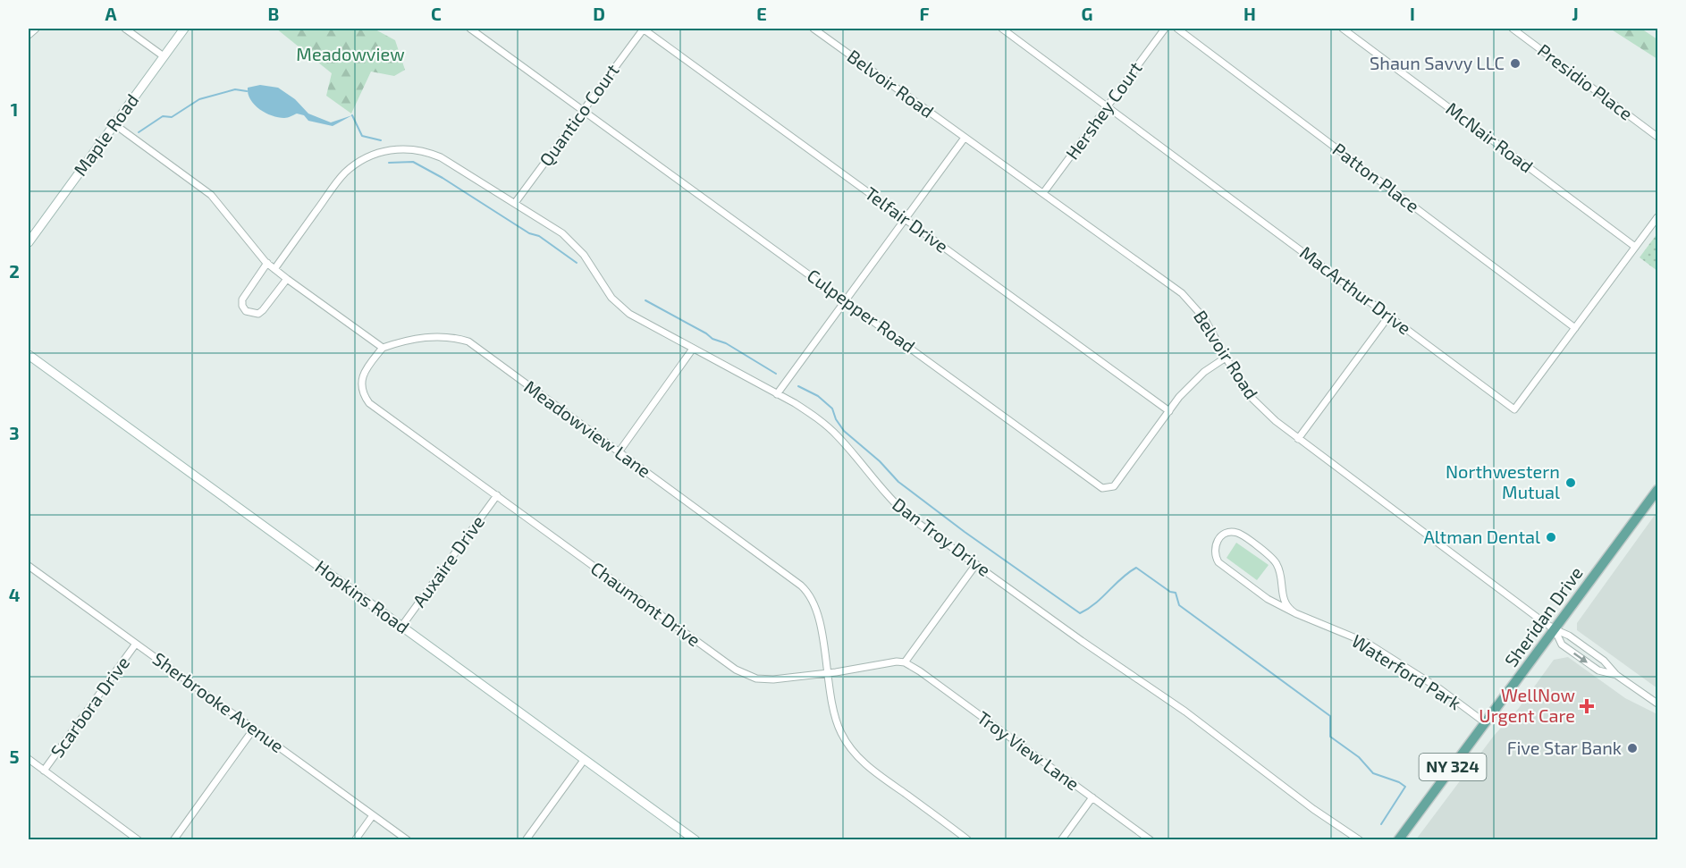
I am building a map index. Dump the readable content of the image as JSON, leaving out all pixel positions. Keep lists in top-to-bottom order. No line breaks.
{"streets":{"main road":["Sheridan Drive","NY 324"],"street":["Presidio Place","Belvoir Road","Hershey Court","Quantico Court","Maple Road","McNair Road","Patton Place","Telfair Drive","MacArthur Drive","Culpepper Road","Meadowview Lane","Dan Troy Drive","Auxaire Drive","Hopkins Road","Chaumont Drive","Waterford Park","Sherbrooke Avenue","Scarbora Drive","Troy View Lane"]},"crossings":[["Belvoir Road","Hershey Court"],["Belvoir Road","Culpepper Road"],["Belvoir Road","Sheridan Drive"],["Hershey Court","MacArthur Drive"],["Quantico Court","Telfair Drive"],["Quantico Court","Culpepper Road"],["Quantico Court","Dan Troy Drive"],["McNair Road","MacArthur Drive"],["Patton Place","MacArthur Drive"],["Telfair Drive","Culpepper Road"],["Meadowview Lane","Chaumont Drive"],["Auxaire Drive","Hopkins Road"],["Auxaire Drive","Chaumont Drive"],["Chaumont Drive","Troy View Lane"],["Sheridan Drive","Waterford Park"],["Sherbrooke Avenue","Scarbora Drive"]],"parks":["Meadowview"],"places":{"other":["Shaun Savvy LLC","Northwestern Mutual","Altman Dental","Five Star Bank"],"health":["WellNow Urgent Care"]},"grid":{"columns":["A","B","C","D","E","F","G","H","I","J"],"rows":["1","2","3","4","5"]}}
